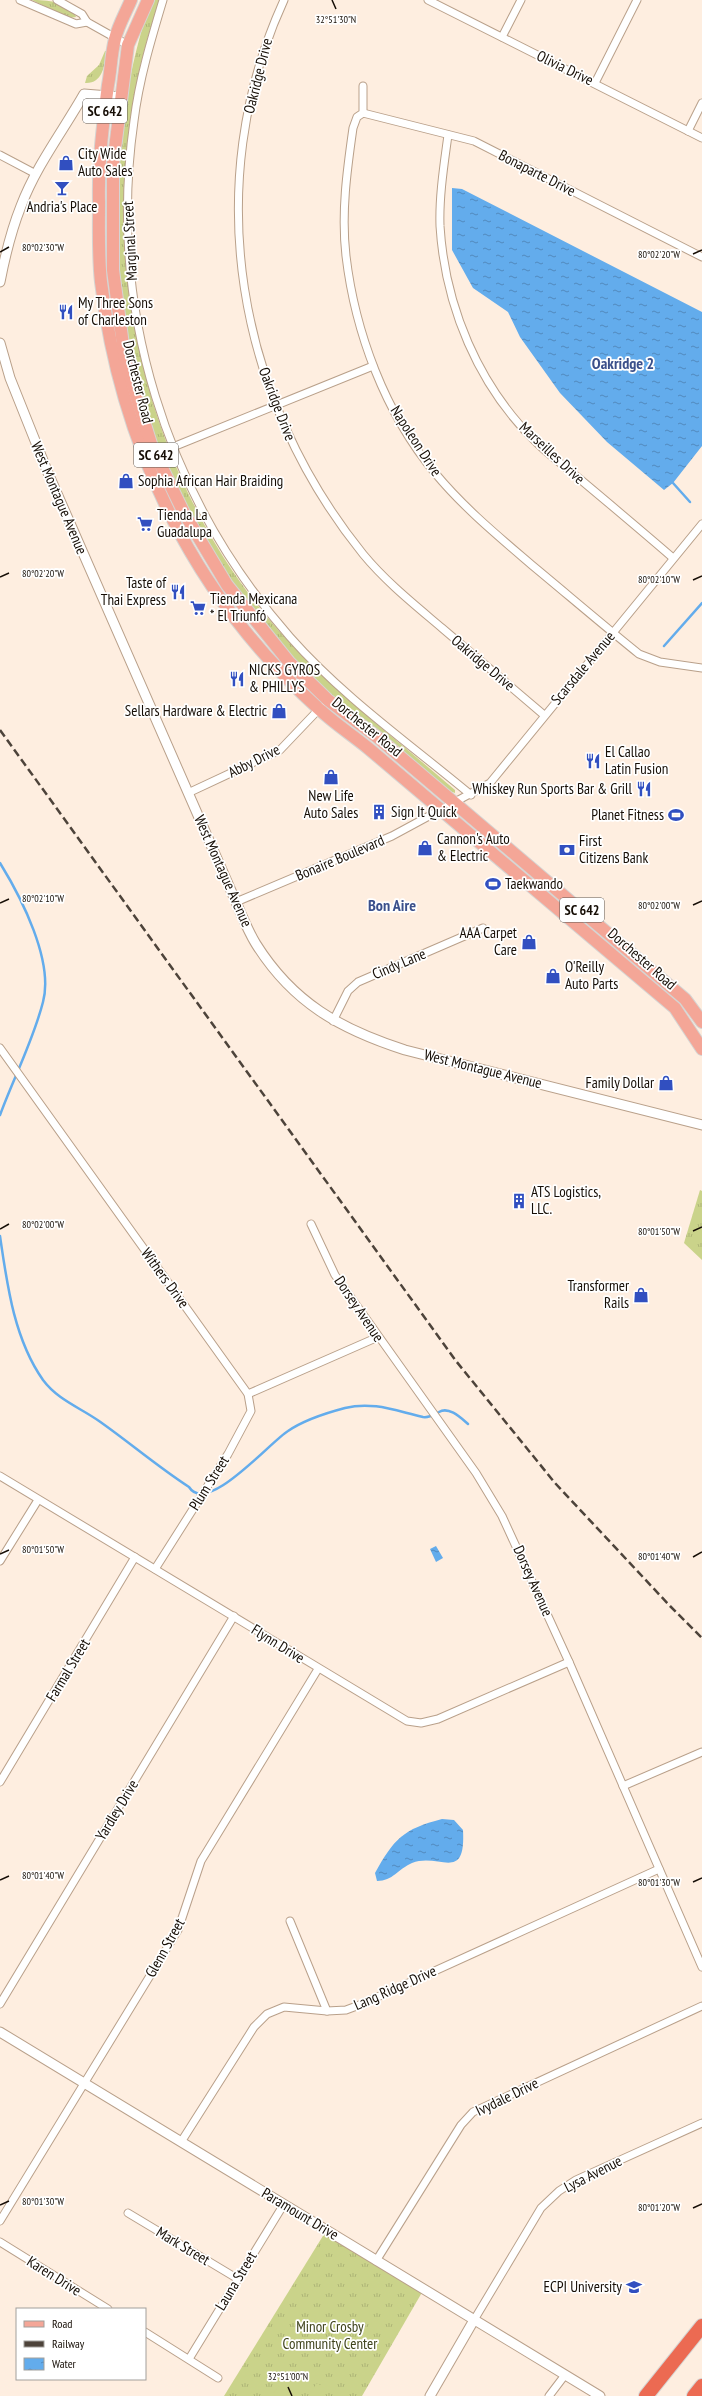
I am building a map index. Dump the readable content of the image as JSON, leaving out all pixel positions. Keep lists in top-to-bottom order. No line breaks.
{"streets":{"main road":["SC 642","Dorchester Road"],"street":["Olivia Drive","Oakridge Drive","Bonaparte Drive","Marginal Street","Napoleon Drive","Marseilles Drive","West Montague Avenue","Scarsdale Avenue","Abby Drive","Bonaire Boulevard","Cindy Lane","Withers Drive","Dorsey Avenue","Plum Street","Flynn Drive","Farmal Street","Yardley Drive","Glenn Street","Lang Ridge Drive","Ivydale Drive","Lysa Avenue","Paramount Drive","Mark Street","Karen Drive","Launa Street"]},"crossings":[["Oakridge Drive","Scarsdale Avenue"],["Bonaparte Drive","Napoleon Drive"],["Bonaparte Drive","Marseilles Drive"],["Marginal Street","Scarsdale Avenue"],["Dorchester Road","Scarsdale Avenue"],["Dorchester Road","Abby Drive"],["Dorchester Road","Bonaire Boulevard"],["Napoleon Drive","Scarsdale Avenue"],["Marseilles Drive","Scarsdale Avenue"],["West Montague Avenue","Abby Drive"],["West Montague Avenue","Bonaire Boulevard"],["West Montague Avenue","Cindy Lane"],["Scarsdale Avenue","Bonaire Boulevard"],["Withers Drive","Plum Street"],["Dorsey Avenue","Flynn Drive"],["Dorsey Avenue","Lang Ridge Drive"],["Plum Street","Flynn Drive"],["Flynn Drive","Farmal Street"],["Flynn Drive","Yardley Drive"],["Flynn Drive","Glenn Street"],["Glenn Street","Paramount Drive"],["Lang Ridge Drive","Paramount Drive"],["Ivydale Drive","Paramount Drive"],["Lysa Avenue","Paramount Drive"],["Paramount Drive","Launa Street"],["Mark Street","Launa Street"]],"districts":["Oakridge 2","Bon Aire"],"parks":["Minor Crosby Community Center"],"places":{"shop":["City Wide Auto Sales","Sophia African Hair Braiding","Sellars Hardware & Electric","New Life Auto Sales","Cannon's Auto & Electric","AAA Carpet Care","O'Reilly Auto Parts","Family Dollar","Transformer Rails"],"bar":["Andria's Place"],"restaurant":["My Three Sons of Charleston","Taste of Thai Express","NICKS GYROS & PHILLYS","El Callao Latin Fusion","Whiskey Run Sports Bar & Grill"],"supermarket":["Tienda La Guadalupa","Tienda Mexicana * El Triunfó"],"building":["Sign It Quick","ATS Logistics, LLC."],"sports":["Planet Fitness","Taekwando"],"bank":["First Citizens Bank"],"school or university":["ECPI University"]},"legend":["Road","Railway","Water"],"coordinates":["32°51'30\"N","80°02'30\"W","80°02'20\"W","80°02'10\"W","80°02'00\"W","80°01'50\"W","80°01'40\"W","80°01'30\"W","80°01'20\"W","32°51'00\"N"]}
